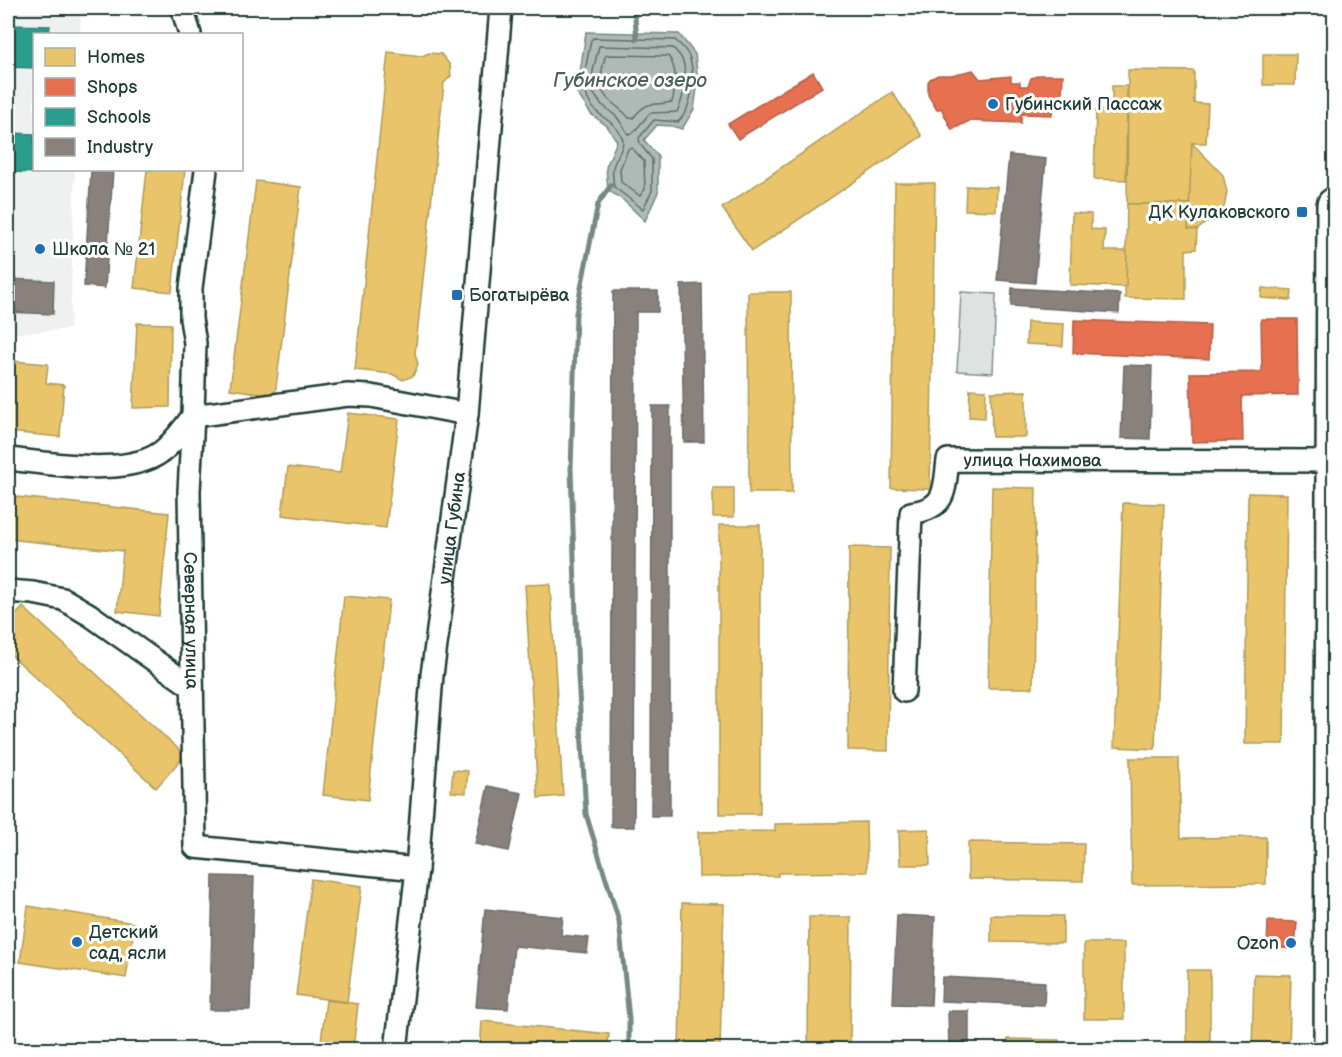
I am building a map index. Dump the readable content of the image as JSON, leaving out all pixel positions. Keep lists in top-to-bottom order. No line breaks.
{"streets":{"street":["улица Нахимова","улица Губина","Северная улица"]},"crossings":[["улица Губина","Северная улица"]],"water":["Губинское озеро"],"places":{"other":["Губинский Пассаж","Школа № 21","Детский сад, ясли","Ozon"],"transit":["ДК Кулаковского","Богатырёва"]},"legend":["Homes","Shops","Schools","Industry"]}
